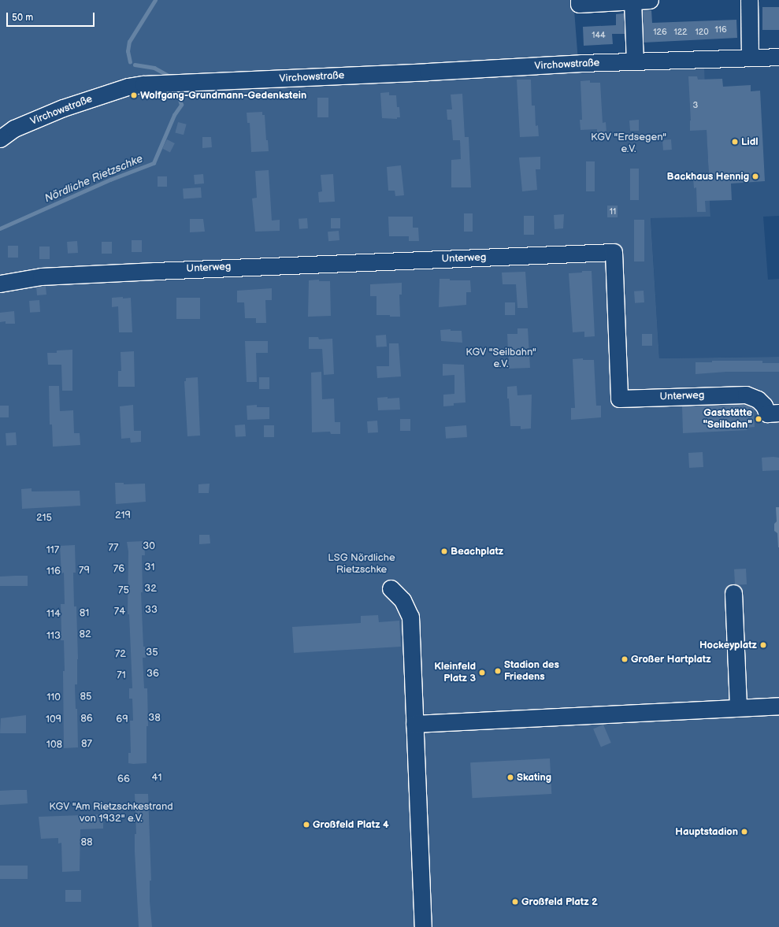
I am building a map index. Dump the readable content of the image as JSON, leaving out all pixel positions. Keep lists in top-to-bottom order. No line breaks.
{"streets":{"street":["Virchowstraße","Unterweg"]},"water":["Nördliche Rietzschke"],"parks":["KGV \"Erdsegen\" e.V.","KGV \"Seilbahn\" e.V.","219","215","30","77","117","LSG Nördliche Rietzschke","31","76","79","116","32","75","33","74","81","114","82","113","35","72","36","71","85","110","38","86","109","69","87","108","41","66","KGV \"Am Rietzschkestrand von 1932\" e.V.","88"],"places":["Wolfgang-Grundmann-Gedenkstein","Lidl","Backhaus Hennig","Gaststätte \"Seilbahn\"","Beachplatz","Hockeyplatz","Großer Hartplatz","Stadion des Friedens","Kleinfeld Platz 3","Skating","Großfeld Platz 4","Hauptstadion","Großfeld Platz 2"],"house_numbers":["116","126","122","120","144","3","11"],"scale_bar":"50 m"}
